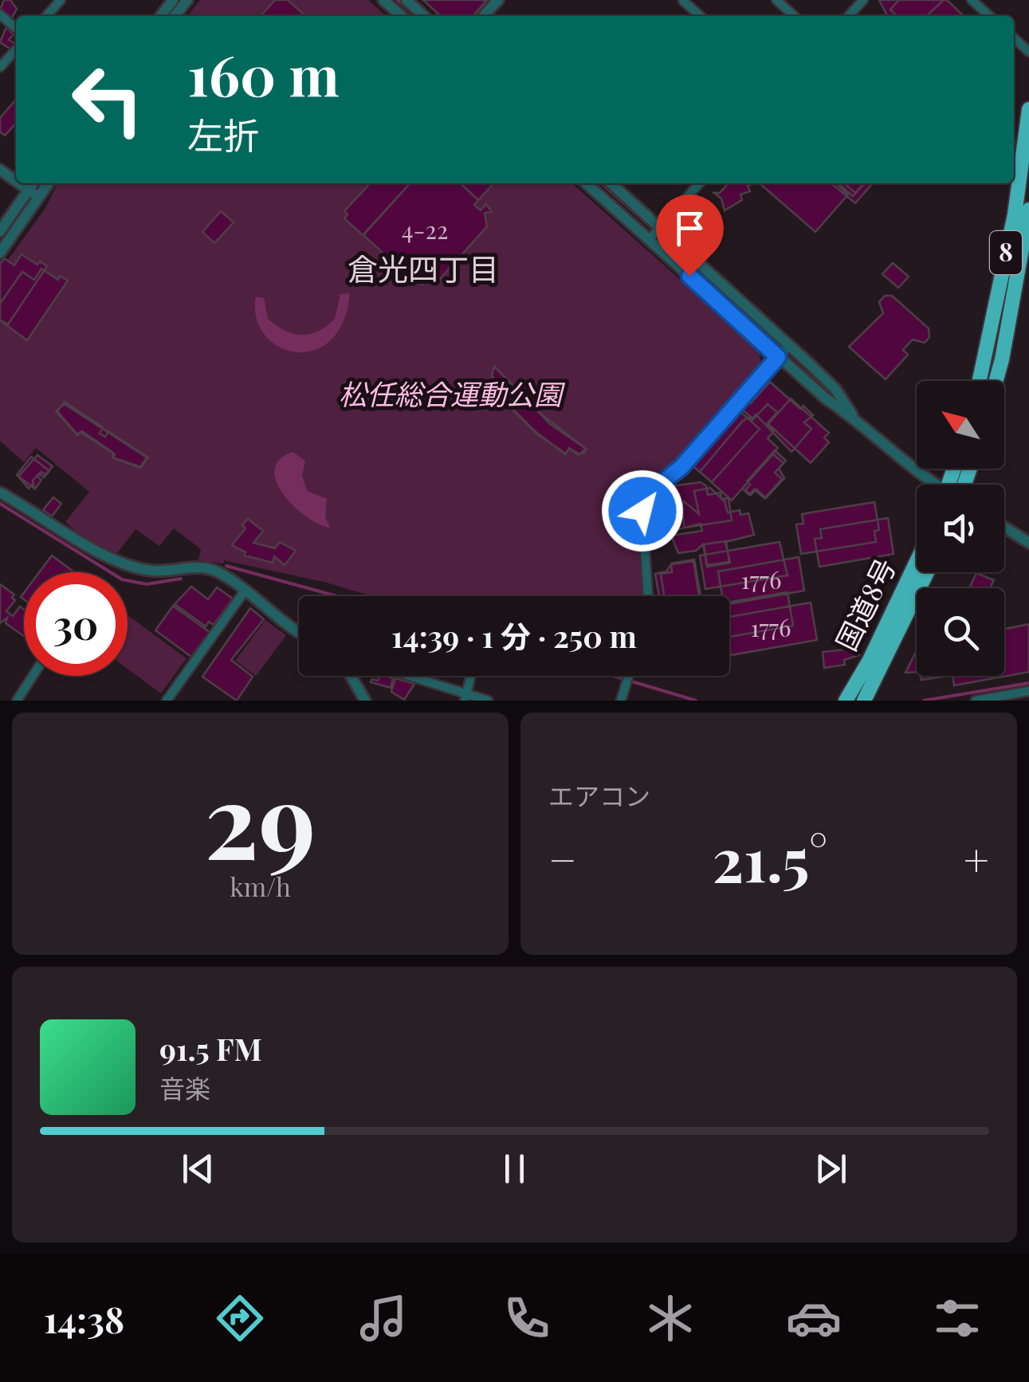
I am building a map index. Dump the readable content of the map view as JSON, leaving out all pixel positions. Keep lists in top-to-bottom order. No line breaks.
{"streets":{"highway":["8","国道8号"]},"districts":["倉光四丁目"],"parks":["松任総合運動公園"],"house_numbers":["4-22","1776","1776"],"north":"top left","page":{"turn":["160 m","左折"],"limit":"30","trip":"14:39 · 1 分 · 250 m","tile":[["29","km/h"],"エアコン"],"heat":["−","21.5°","+"],"song":["91.5 FM","音楽"],"tabs":"14:38"}}
